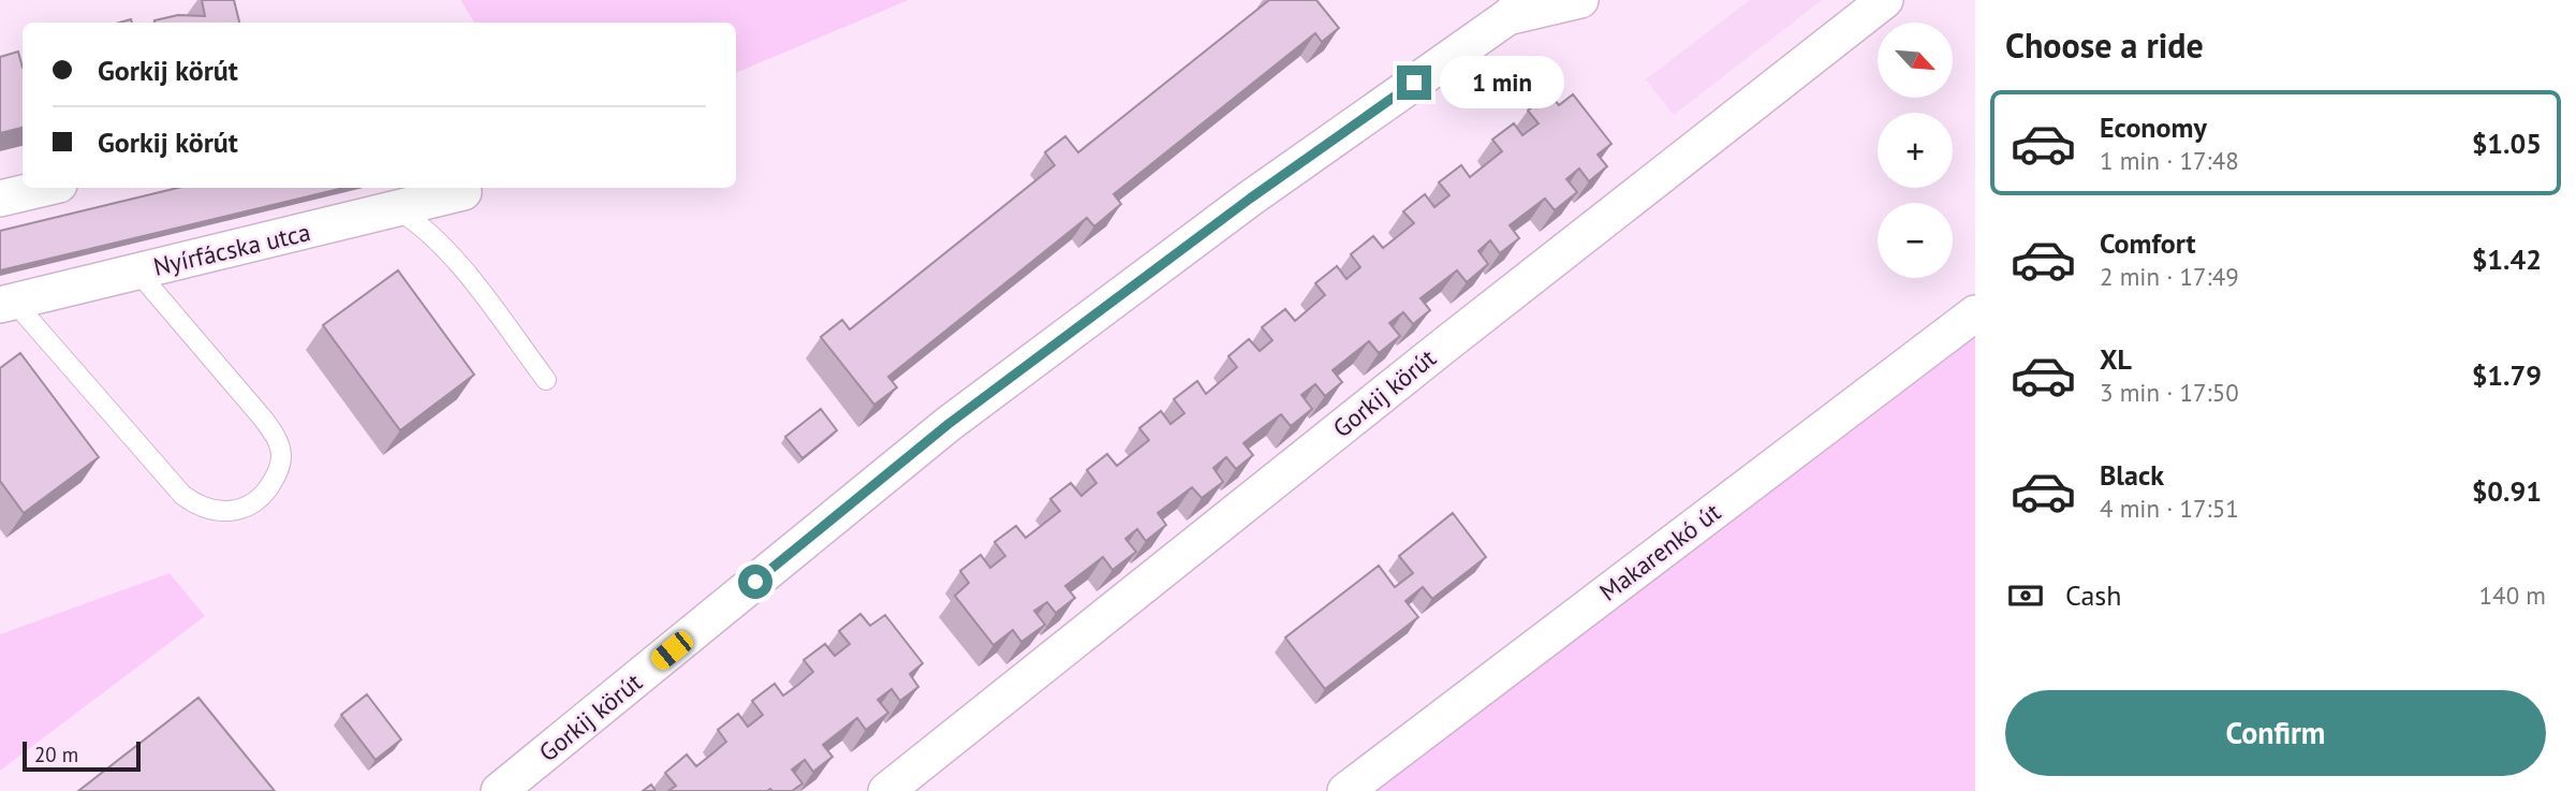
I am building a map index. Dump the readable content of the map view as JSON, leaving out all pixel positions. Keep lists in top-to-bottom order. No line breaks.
{"streets":{"street":["Nyírfácska utca","Gorkij körút","Makarenkó út"]},"scale_bar":"20 m","north":"bottom right","page":{"heading":"Choose a ride","map_buttons":["+","−"],"banner":["Gorkij körút","Gorkij körút"],"bubble":"1 min","list":[{"name":"Economy","note":"1 min · 17:48","value":"$1.05"},{"name":"Comfort","note":"2 min · 17:49","value":"$1.42"},{"name":"XL","note":"3 min · 17:50","value":"$1.79"},{"name":"Black","note":"4 min · 17:51","value":"$0.91"}],"pay":["Cash","140 m"],"buttons":"Confirm","scale":"20 m"}}
